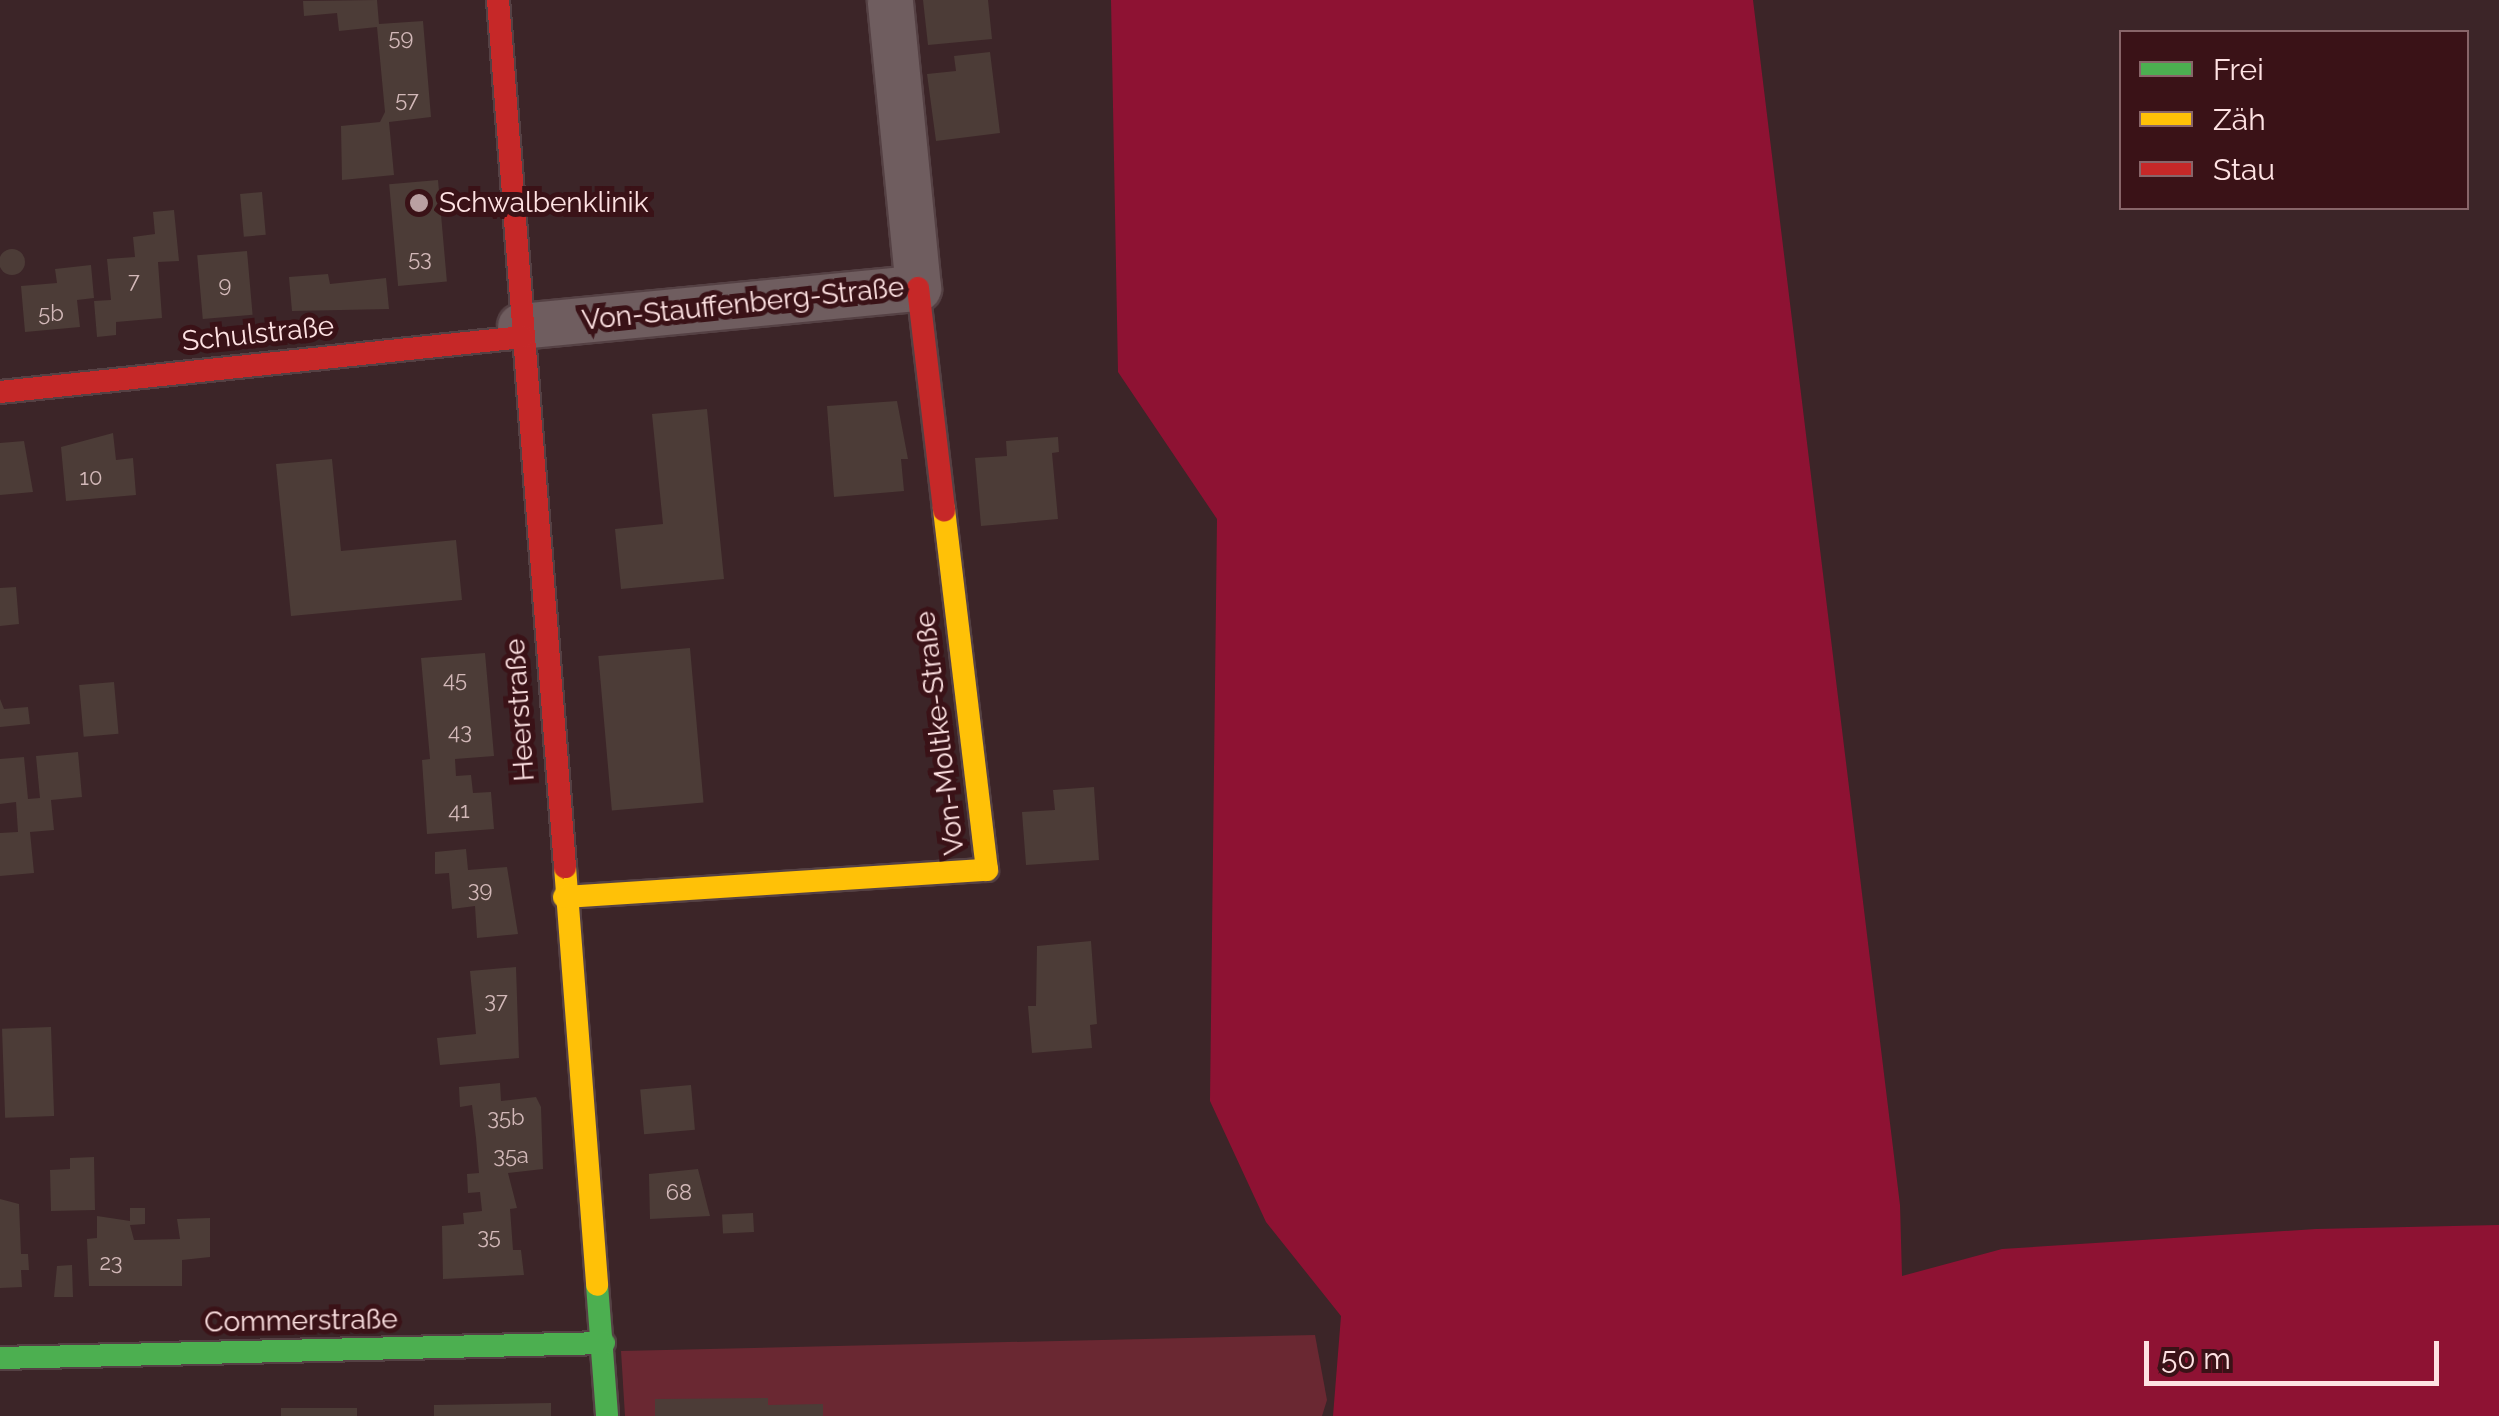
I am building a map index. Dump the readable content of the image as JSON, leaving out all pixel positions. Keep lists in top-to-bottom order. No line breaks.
{"streets":{"street":["Von-Stauffenberg-Straße","Schulstraße","Heerstraße","Von-Moltke-Straße","Commerstraße"]},"crossings":[["Von-Stauffenberg-Straße","Schulstraße"],["Von-Stauffenberg-Straße","Heerstraße"],["Von-Stauffenberg-Straße","Von-Moltke-Straße"],["Schulstraße","Heerstraße"],["Heerstraße","Von-Moltke-Straße"],["Heerstraße","Commerstraße"]],"places":["Schwalbenklinik"],"house_numbers":["59","57","53","7","9","5b","10","45","43","41","39","37","35b","35a","68","35","23"],"legend":["Frei","Zäh","Stau"],"scale_bar":"50 m"}
